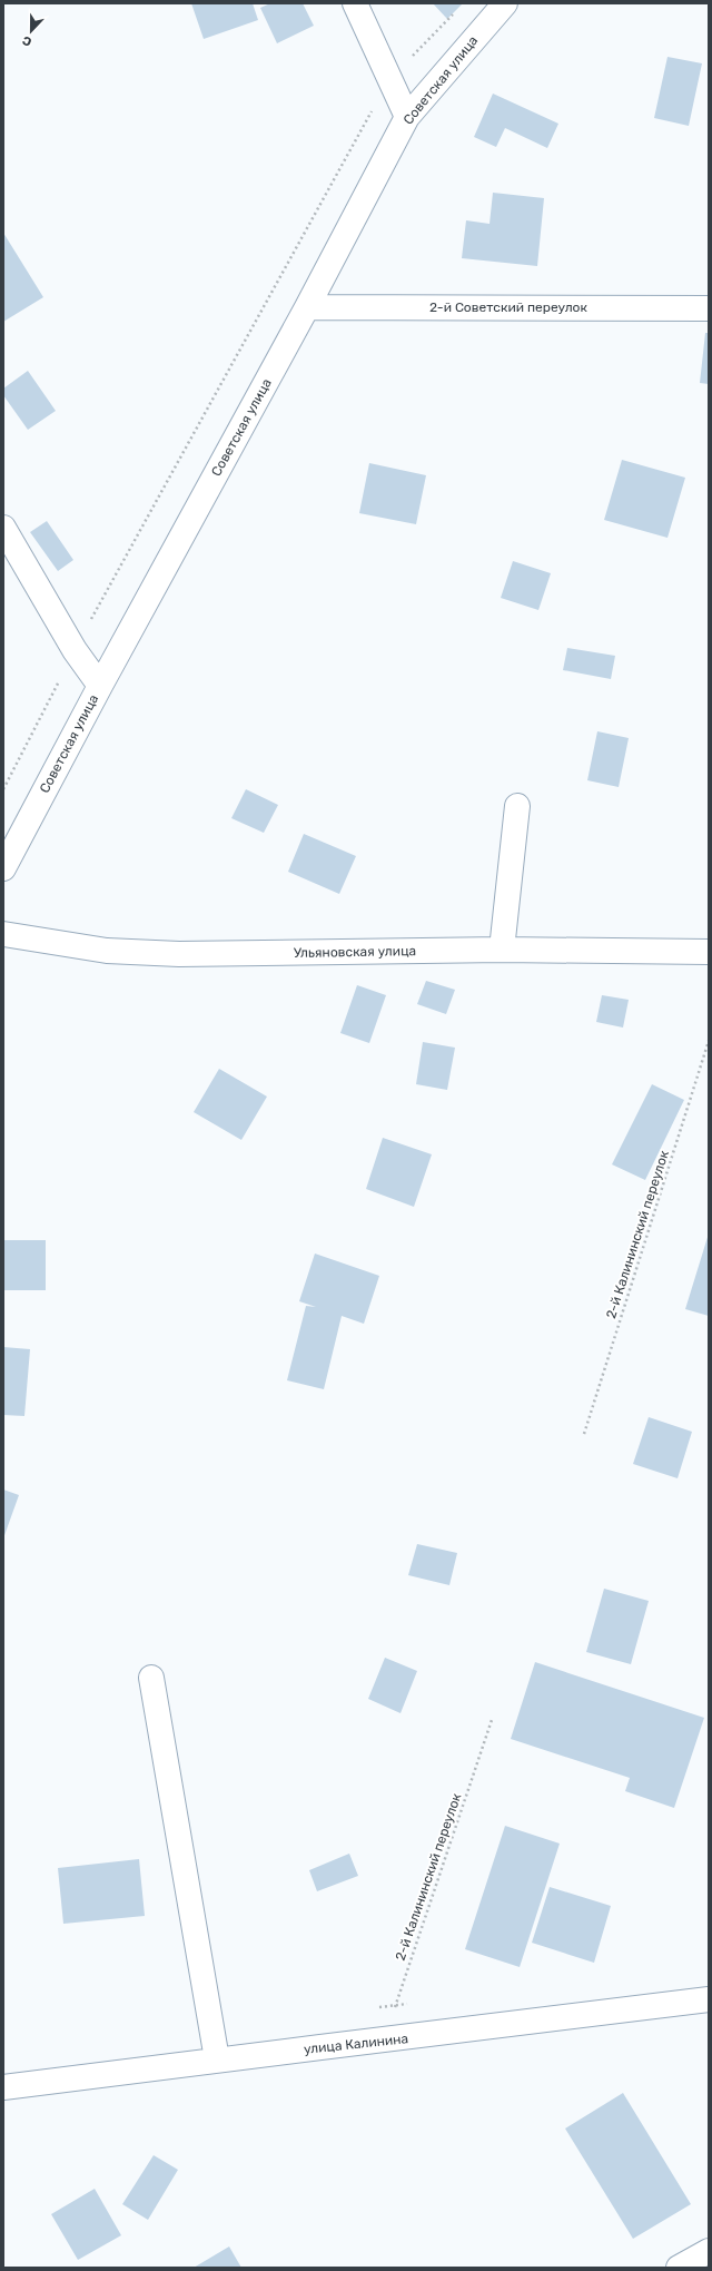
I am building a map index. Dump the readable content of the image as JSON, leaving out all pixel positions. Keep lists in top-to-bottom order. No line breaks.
{"streets":{"street":["Советская улица","2-й Советский переулок","Ульяновская улица","улица Калинина"],"path":["2-й Калининский переулок"]},"crossings":[["Советская улица","2-й Советский переулок"],["2-й Калининский переулок","улица Калинина"]],"north":"bottom"}
